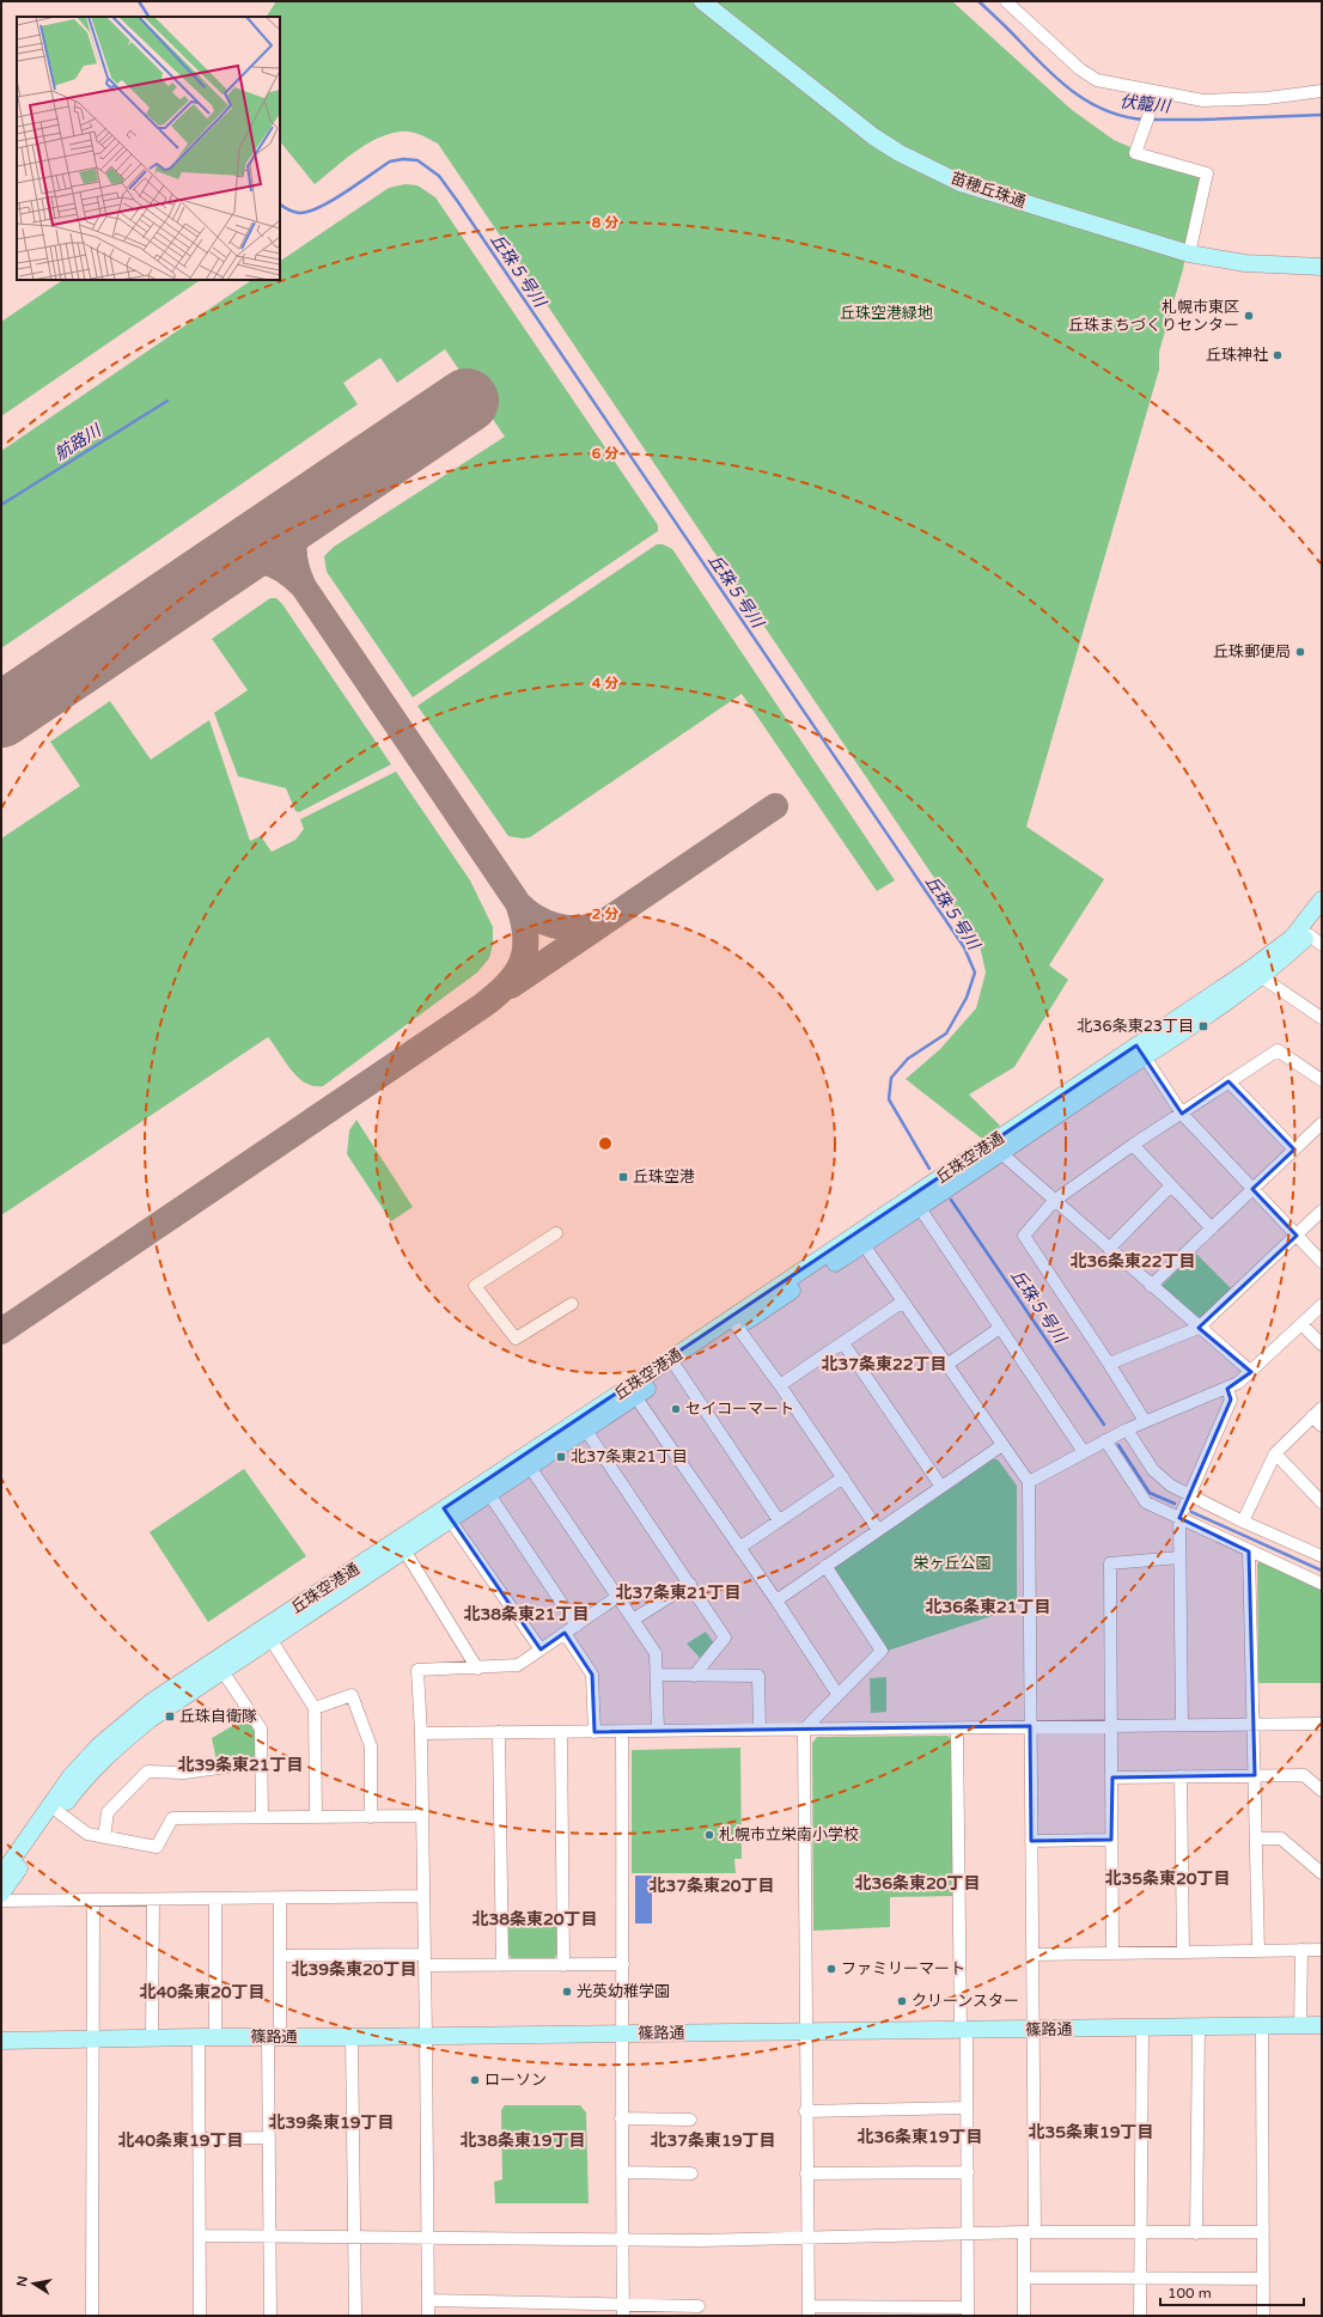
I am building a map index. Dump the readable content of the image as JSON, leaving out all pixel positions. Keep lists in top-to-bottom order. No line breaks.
{"streets":{"main road":["苗穂丘珠通","丘珠空港通","篠路通"]},"districts":["北36条東22丁目","北37条東22丁目","北37条東21丁目","北36条東21丁目","北38条東21丁目","北39条東21丁目","北35条東20丁目","北36条東20丁目","北37条東20丁目","北38条東20丁目","北39条東20丁目","北40条東20丁目","北39条東19丁目","北35条東19丁目","北36条東19丁目","北40条東19丁目","北38条東19丁目","北37条東19丁目"],"water":["伏籠川","丘珠５号川","航路川"],"parks":["丘珠空港緑地","栄ヶ丘公園"],"places":{"other":["札幌市東区 丘珠まちづくりセンター","丘珠神社","丘珠郵便局","セイコーマート","札幌市立栄南小学校","ファミリーマート","光英幼稚学園","クリーンスター","ローソン"],"transit":["北36条東23丁目","丘珠空港","北37条東21丁目","丘珠自衛隊"]},"scale_bar":"100 m","north":"left","rings":["8 分","6 分","4 分","2 分"]}
